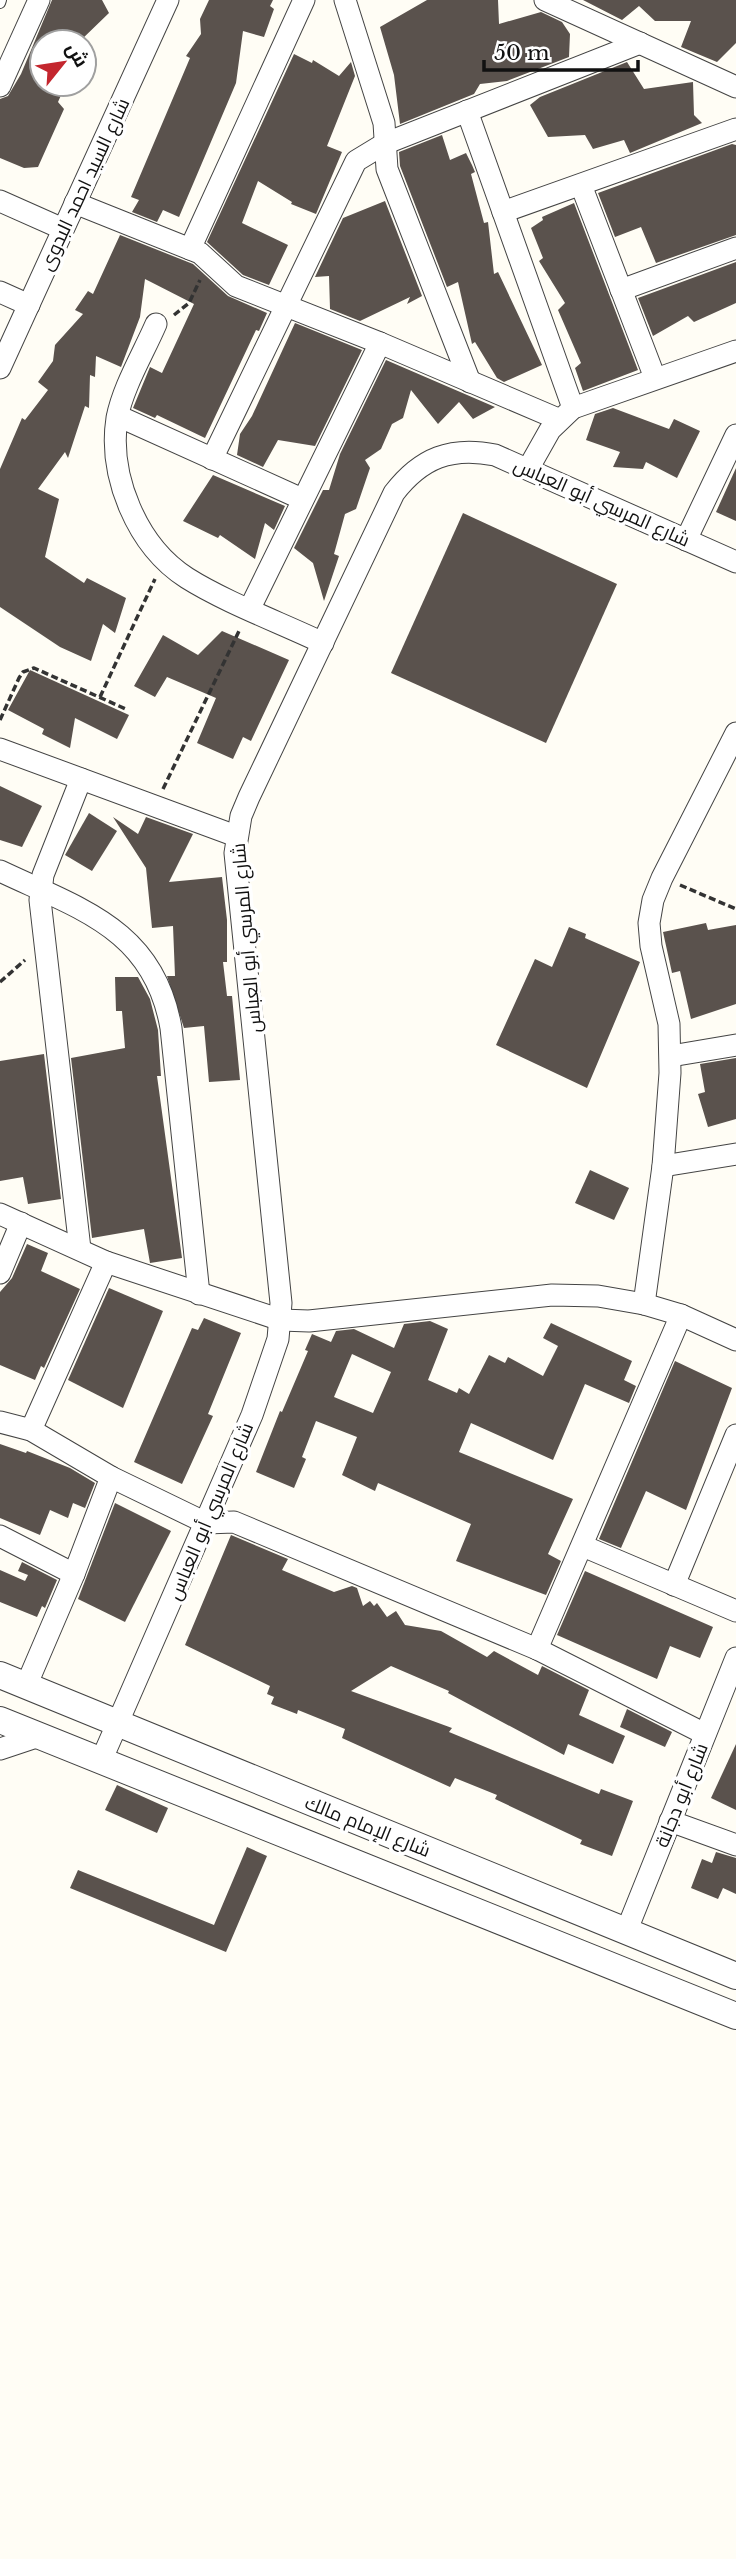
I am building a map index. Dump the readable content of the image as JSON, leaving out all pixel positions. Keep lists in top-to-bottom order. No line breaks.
{"streets":{"street":["شارع السيد احمد البدوى","شارع المرسي أبو العباس","شارع أبو دجانة","شارع الإمام مالك"]},"crossings":[["شارع المرسي أبو العباس","شارع الإمام مالك"],["شارع أبو دجانة","شارع الإمام مالك"]],"scale_bar":"50 m","north":"top right"}
